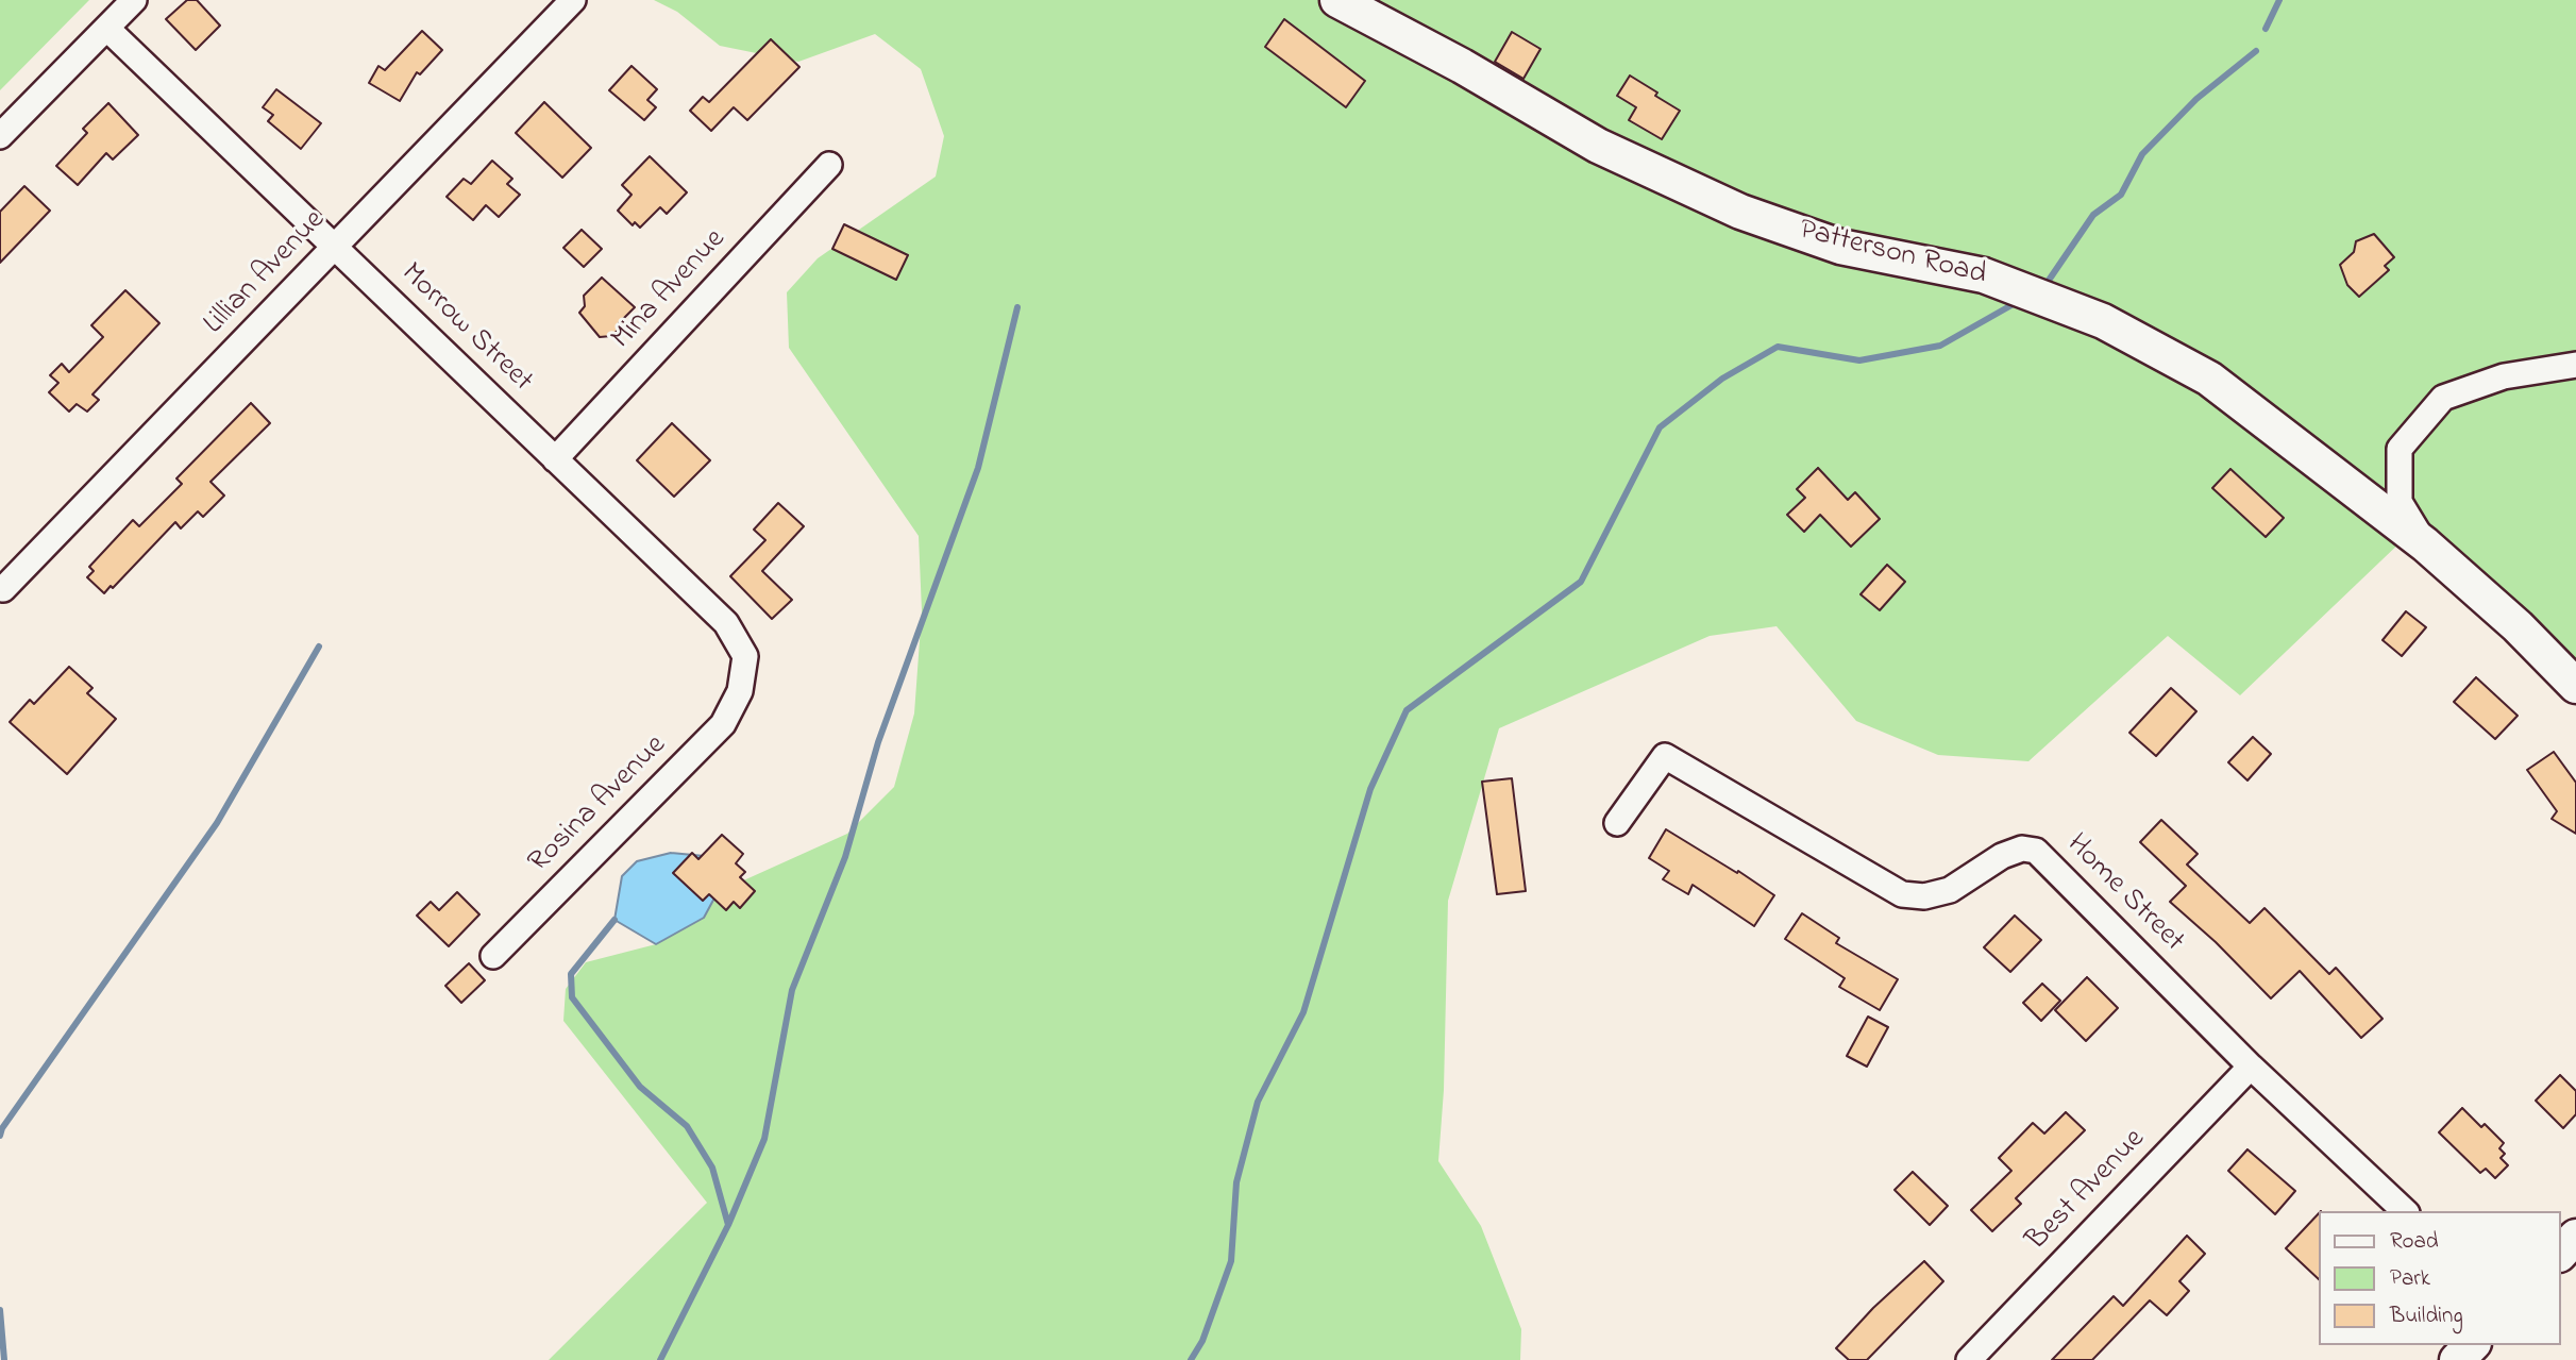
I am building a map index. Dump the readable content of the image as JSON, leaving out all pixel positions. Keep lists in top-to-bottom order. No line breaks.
{"streets":{"street":["Patterson Road","Lillian Avenue","Mina Avenue","Morrow Street","Rosina Avenue","Home Street","Best Avenue"]},"crossings":[["Lillian Avenue","Morrow Street"],["Mina Avenue","Morrow Street"],["Morrow Street","Rosina Avenue"],["Home Street","Best Avenue"]],"legend":["Road","Park","Building"]}
